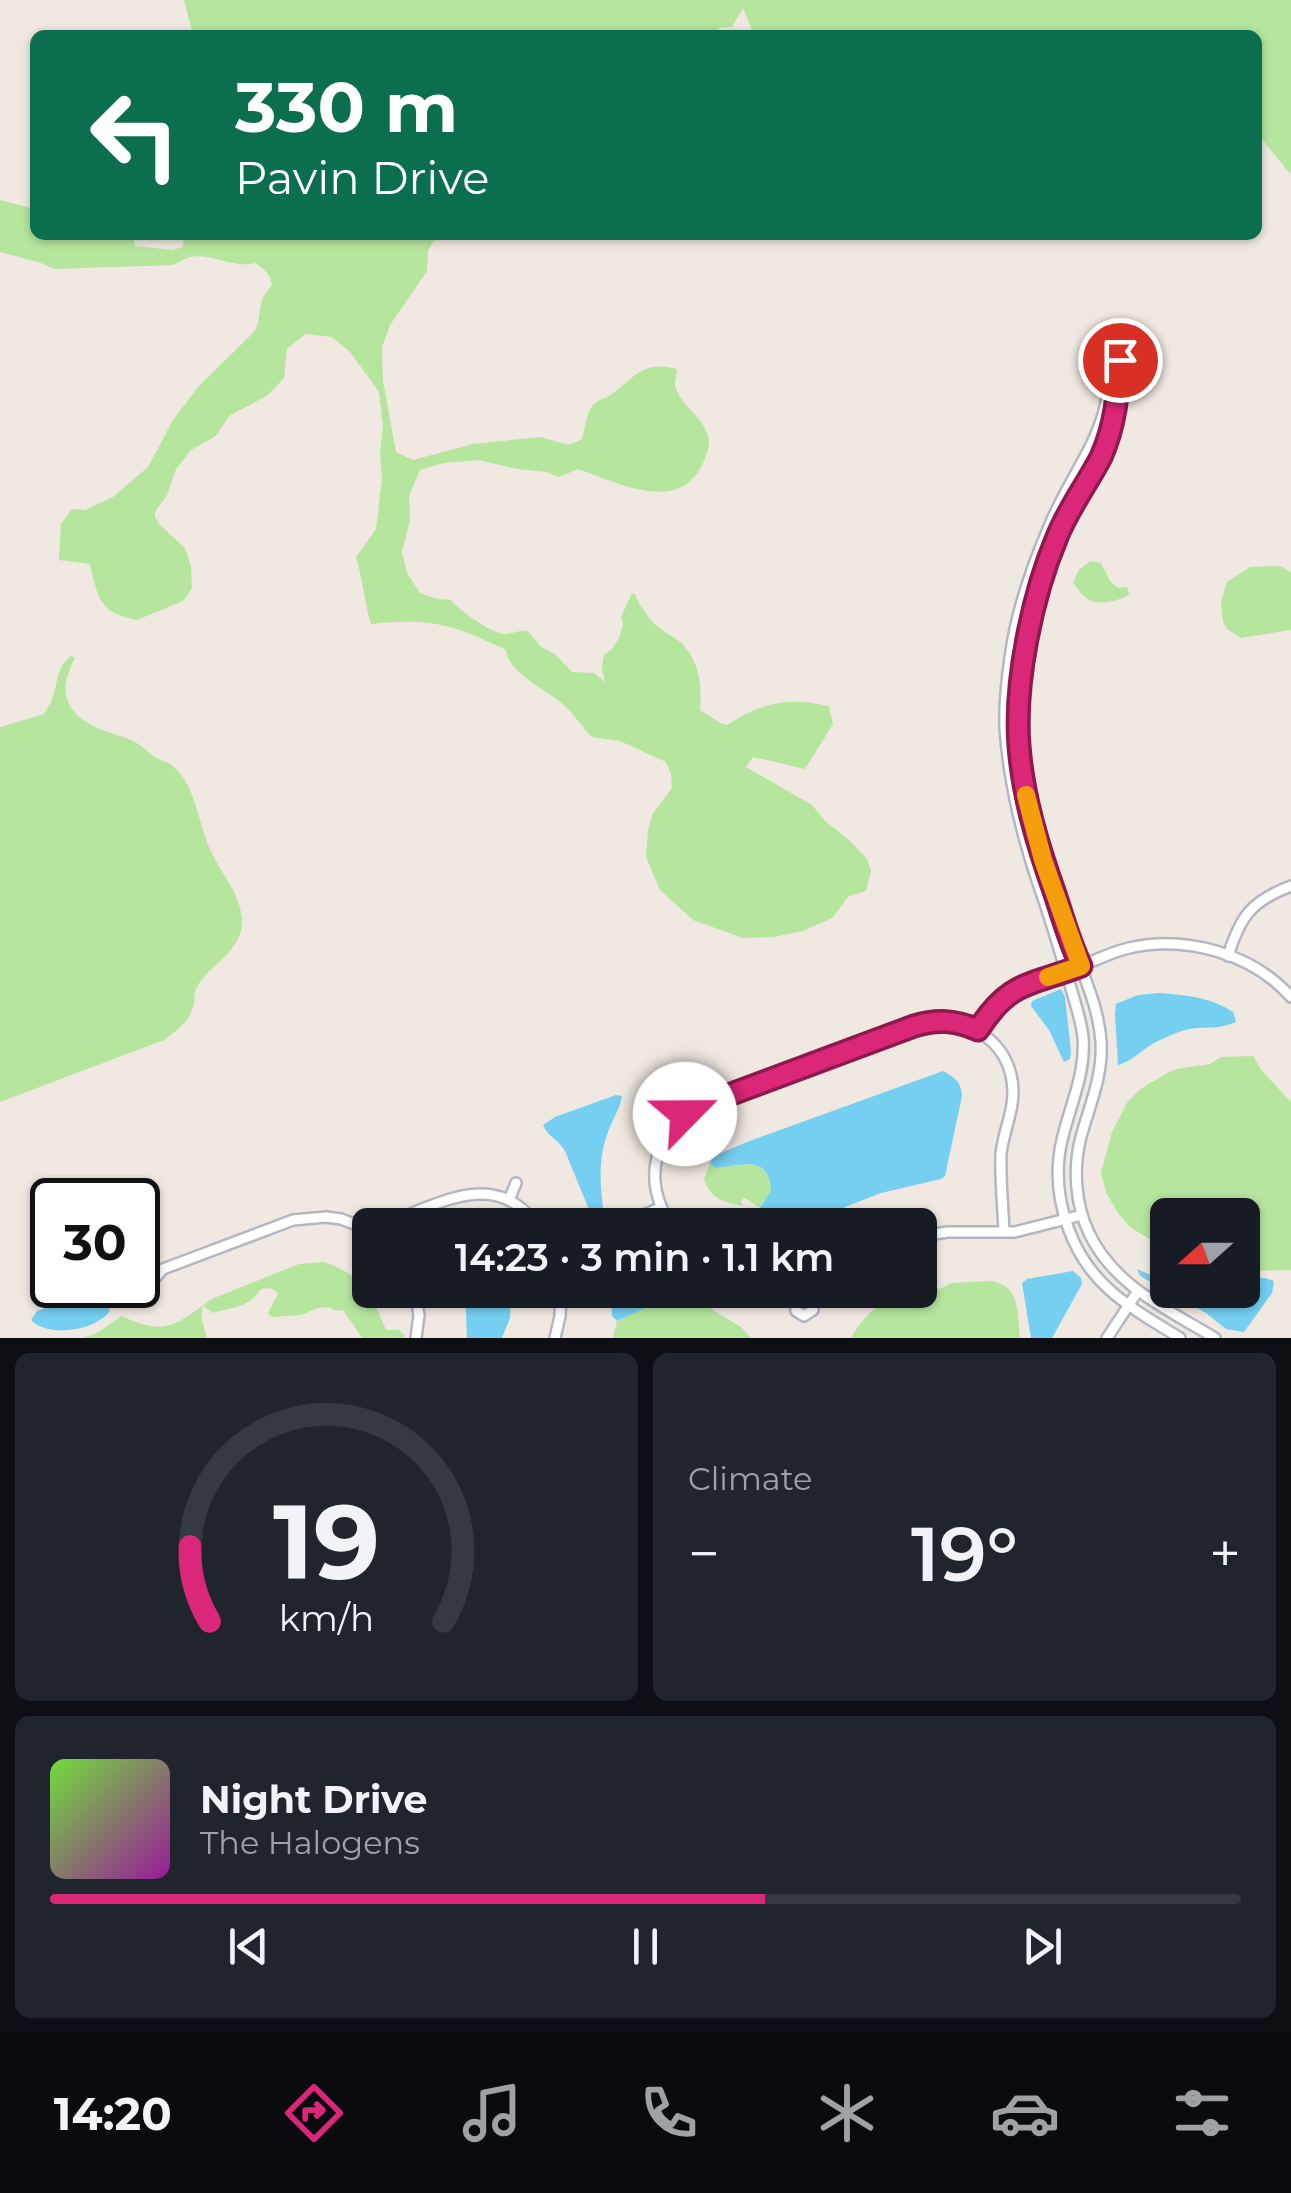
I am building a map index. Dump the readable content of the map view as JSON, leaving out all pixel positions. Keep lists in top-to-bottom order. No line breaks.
{"north":"left","page":{"turn":["330 m","Pavin Drive"],"limit":"30","trip":"14:23 · 3 min · 1.1 km","tile":"Climate","heat":["−","19°","+"],"song":["Night Drive","The Halogens"],"tabs":"14:20","gauge":["19","km/h"]}}
